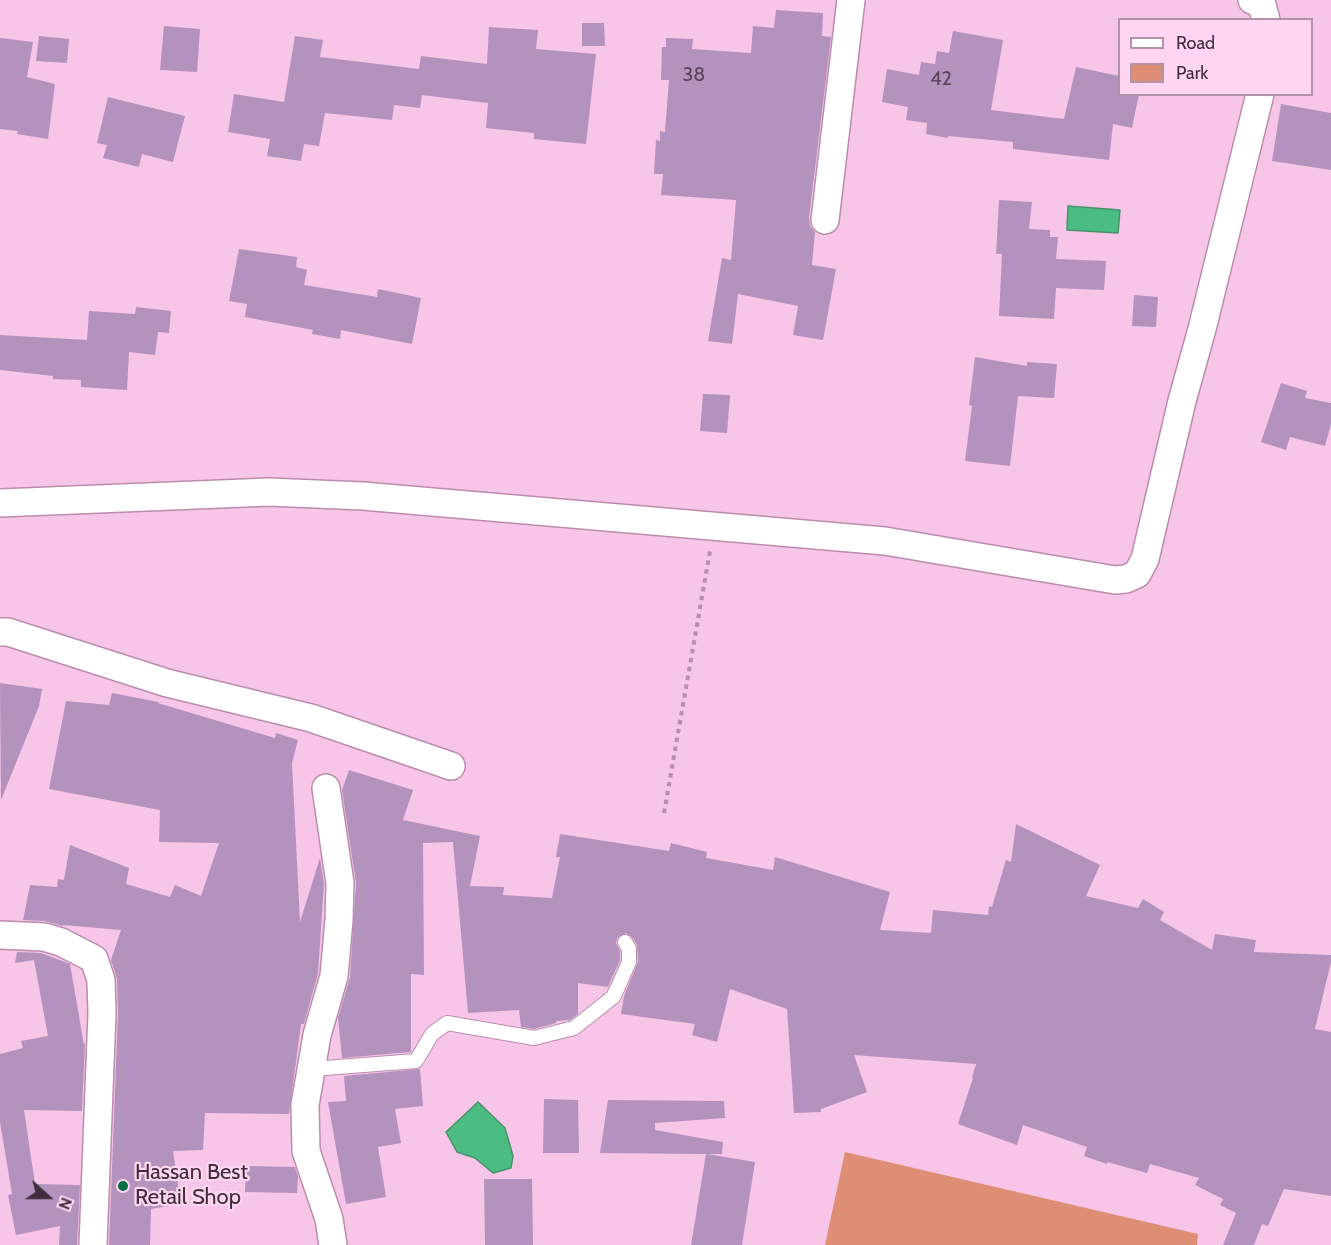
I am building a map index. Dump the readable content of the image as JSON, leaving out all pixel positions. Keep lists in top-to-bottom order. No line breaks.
{"places":["Hassan Best Retail Shop"],"house_numbers":["38","42"],"legend":["Road","Park"],"north":"right"}
